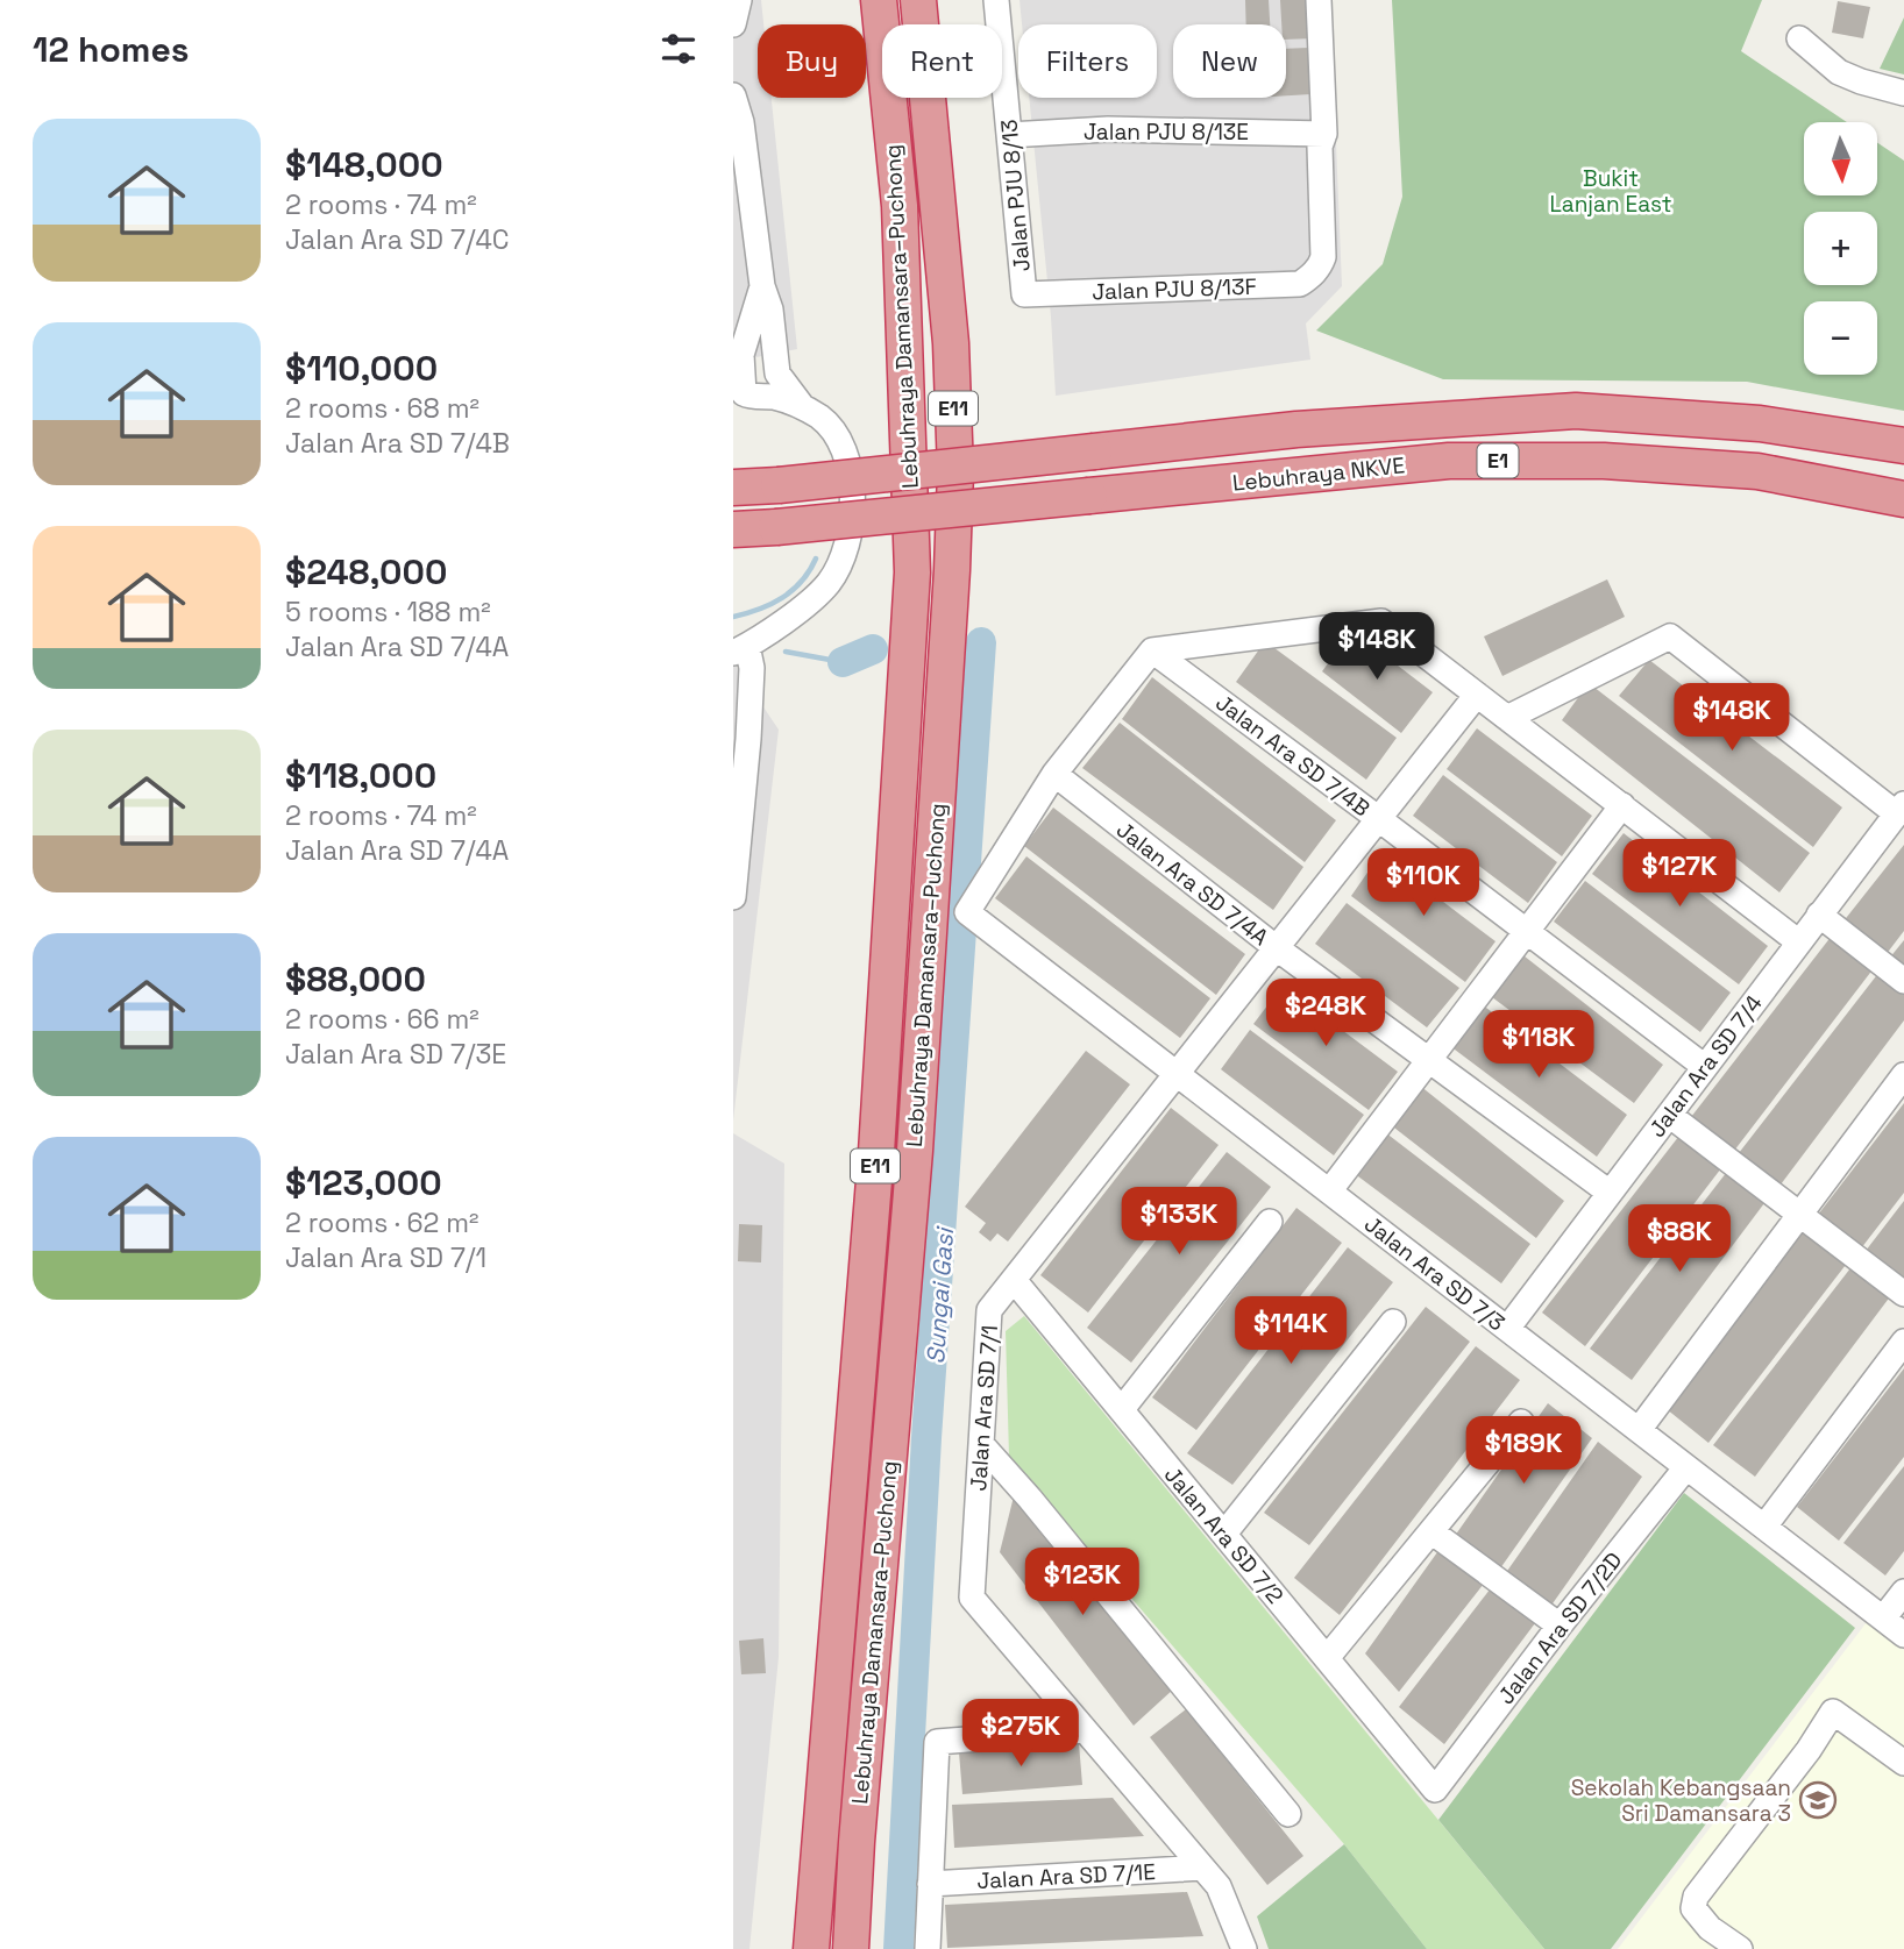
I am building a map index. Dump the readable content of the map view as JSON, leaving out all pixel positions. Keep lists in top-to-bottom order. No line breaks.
{"streets":{"highway":["Lebuhraya Damansara–Puchong","E11","E1","Lebuhraya NKVE"],"street":["Jalan PJU 8/13E","Jalan PJU 8/13","Jalan PJU 8/13F","Jalan Ara SD 7/4B","Jalan Ara SD 7/4A","Jalan Ara SD 7/4","Jalan Ara SD 7/3","Jalan Ara SD 7/1","Jalan Ara SD 7/2","Jalan Ara SD 7/2D","Jalan Ara SD 7/1E"]},"crossings":[["Jalan PJU 8/13E","Jalan PJU 8/13"],["Jalan PJU 8/13E","Jalan PJU 8/13F"],["Jalan PJU 8/13","Jalan PJU 8/13F"],["Jalan Ara SD 7/4B","Jalan Ara SD 7/4"],["Jalan Ara SD 7/4B","Jalan Ara SD 7/1"],["Jalan Ara SD 7/4A","Jalan Ara SD 7/4"],["Jalan Ara SD 7/4A","Jalan Ara SD 7/3"],["Jalan Ara SD 7/4A","Jalan Ara SD 7/1"],["Jalan Ara SD 7/4","Jalan Ara SD 7/3"],["Jalan Ara SD 7/3","Jalan Ara SD 7/1"],["Jalan Ara SD 7/3","Jalan Ara SD 7/2D"],["Jalan Ara SD 7/1","Jalan Ara SD 7/2"],["Jalan Ara SD 7/1","Jalan Ara SD 7/1E"],["Jalan Ara SD 7/2","Jalan Ara SD 7/2D"]],"water":["Sungai Gasi"],"parks":["Bukit Lanjan East"],"places":{"school or university":["Sekolah Kebangsaan Sri Damansara 3"]},"north":"bottom","page":{"heading":"12 homes","chip":["Buy","Rent","Filters","New"],"list":[{"name":"$148,000","note":"2 rooms · 74 m² · Jalan Ara SD 7/4C"},{"name":"$110,000","note":"2 rooms · 68 m² · Jalan Ara SD 7/4B"},{"name":"$248,000","note":"5 rooms · 188 m² · Jalan Ara SD 7/4A"},{"name":"$118,000","note":"2 rooms · 74 m² · Jalan Ara SD 7/4A"},{"name":"$88,000","note":"2 rooms · 66 m² · Jalan Ara SD 7/3E"},{"name":"$123,000","note":"2 rooms · 62 m² · Jalan Ara SD 7/1"}],"map_buttons":["+","−"],"price":["$148K","$148K","$127K","$110K","$248K","$118K","$133K","$88K","$114K","$189K","$123K","$275K"]}}
